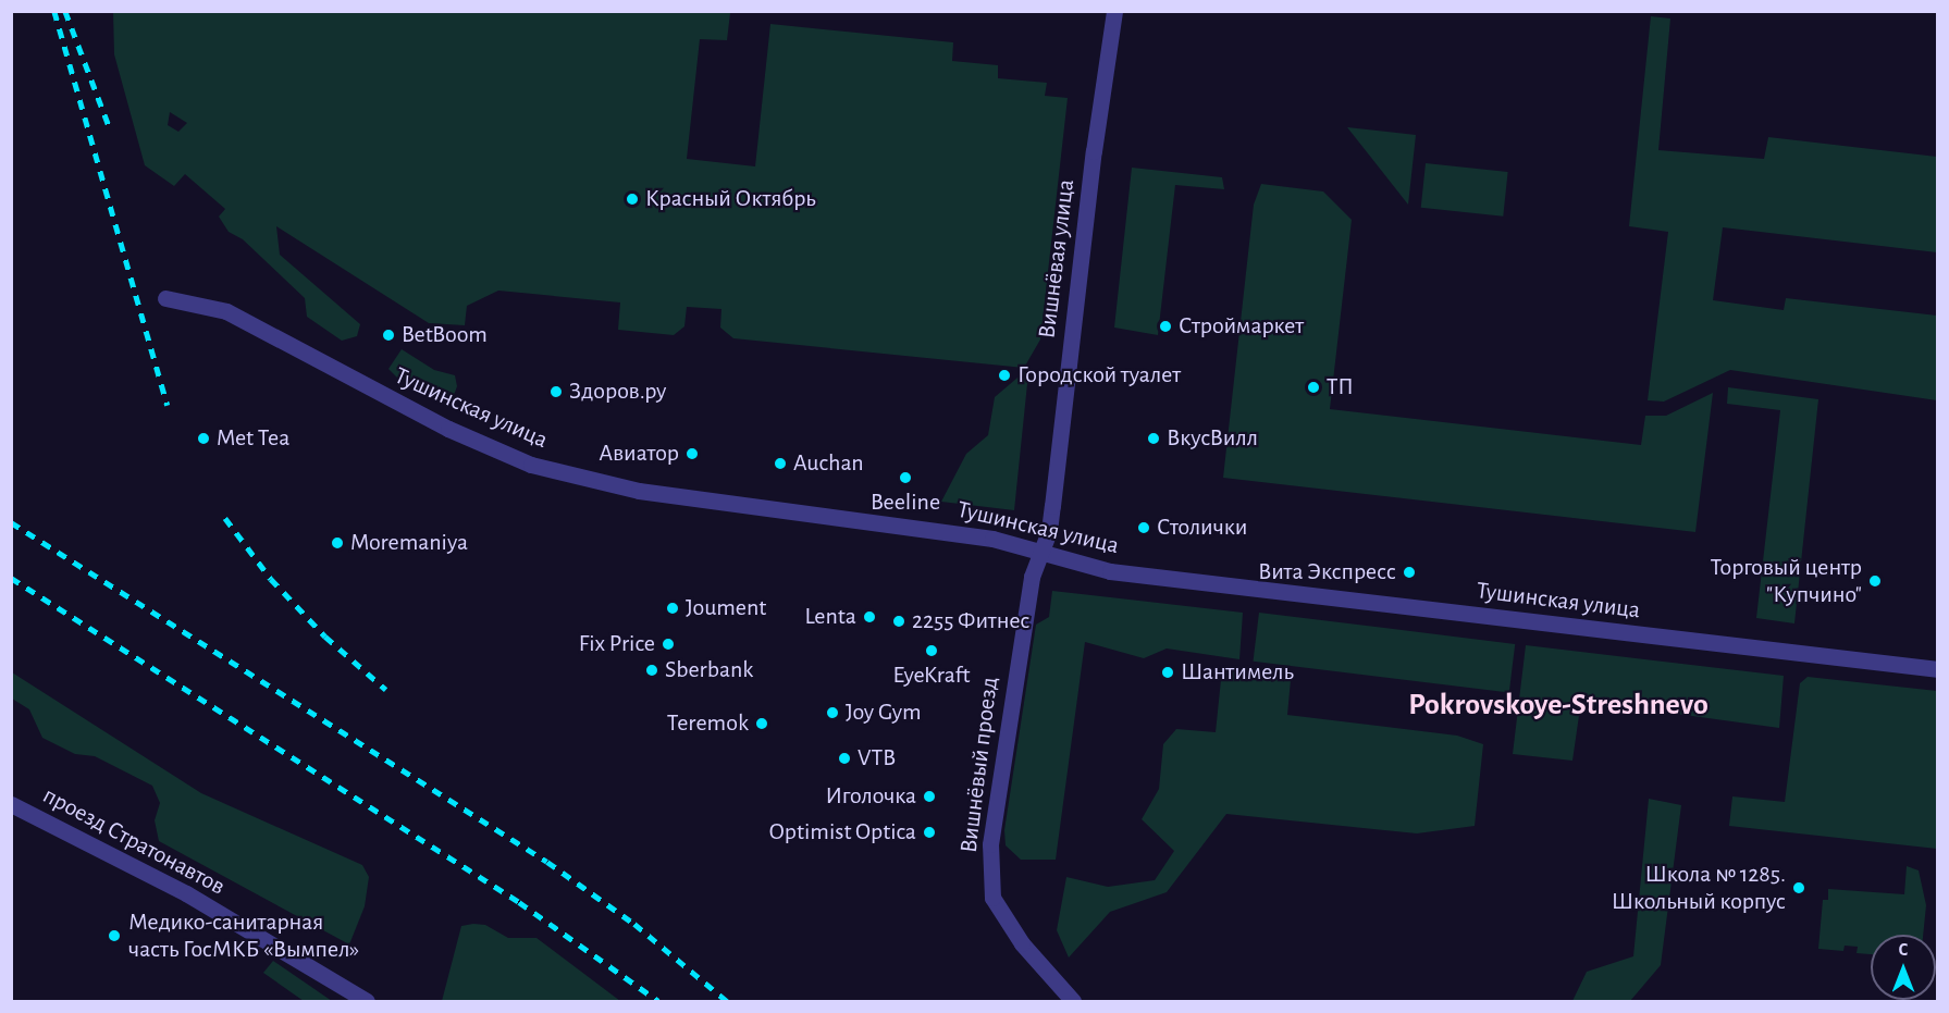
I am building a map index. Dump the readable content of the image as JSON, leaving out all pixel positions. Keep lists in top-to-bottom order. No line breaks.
{"streets":{"street":["Вишнёвая улица","Тушинская улица","Вишнёвый проезд","проезд Стратонавтов"]},"crossings":[["Вишнёвая улица","Тушинская улица"],["Вишнёвая улица","Вишнёвый проезд"],["Тушинская улица","Вишнёвый проезд"]],"districts":["Pokrovskoye-Streshnevo"],"places":["Красный Октябрь","Строймаркет","BetBoom","Городской туалет","ТП","Здоров.ру","Met Tea","ВкусВилл","Авиатор","Auchan","Beeline","Столички","Moremaniya","Вита Экспресс","Торговый центр \"Купчино\"","Joument","Lenta","2255 Фитнес","Fix Price","EyeKraft","Sberbank","Шантимель","Joy Gym","Teremok","VTB","Иголочка","Optimist Optica","Школа № 1285. Школьный корпус","Медико-санитарная часть ГосМКБ «Вымпел»"],"north":"top"}
